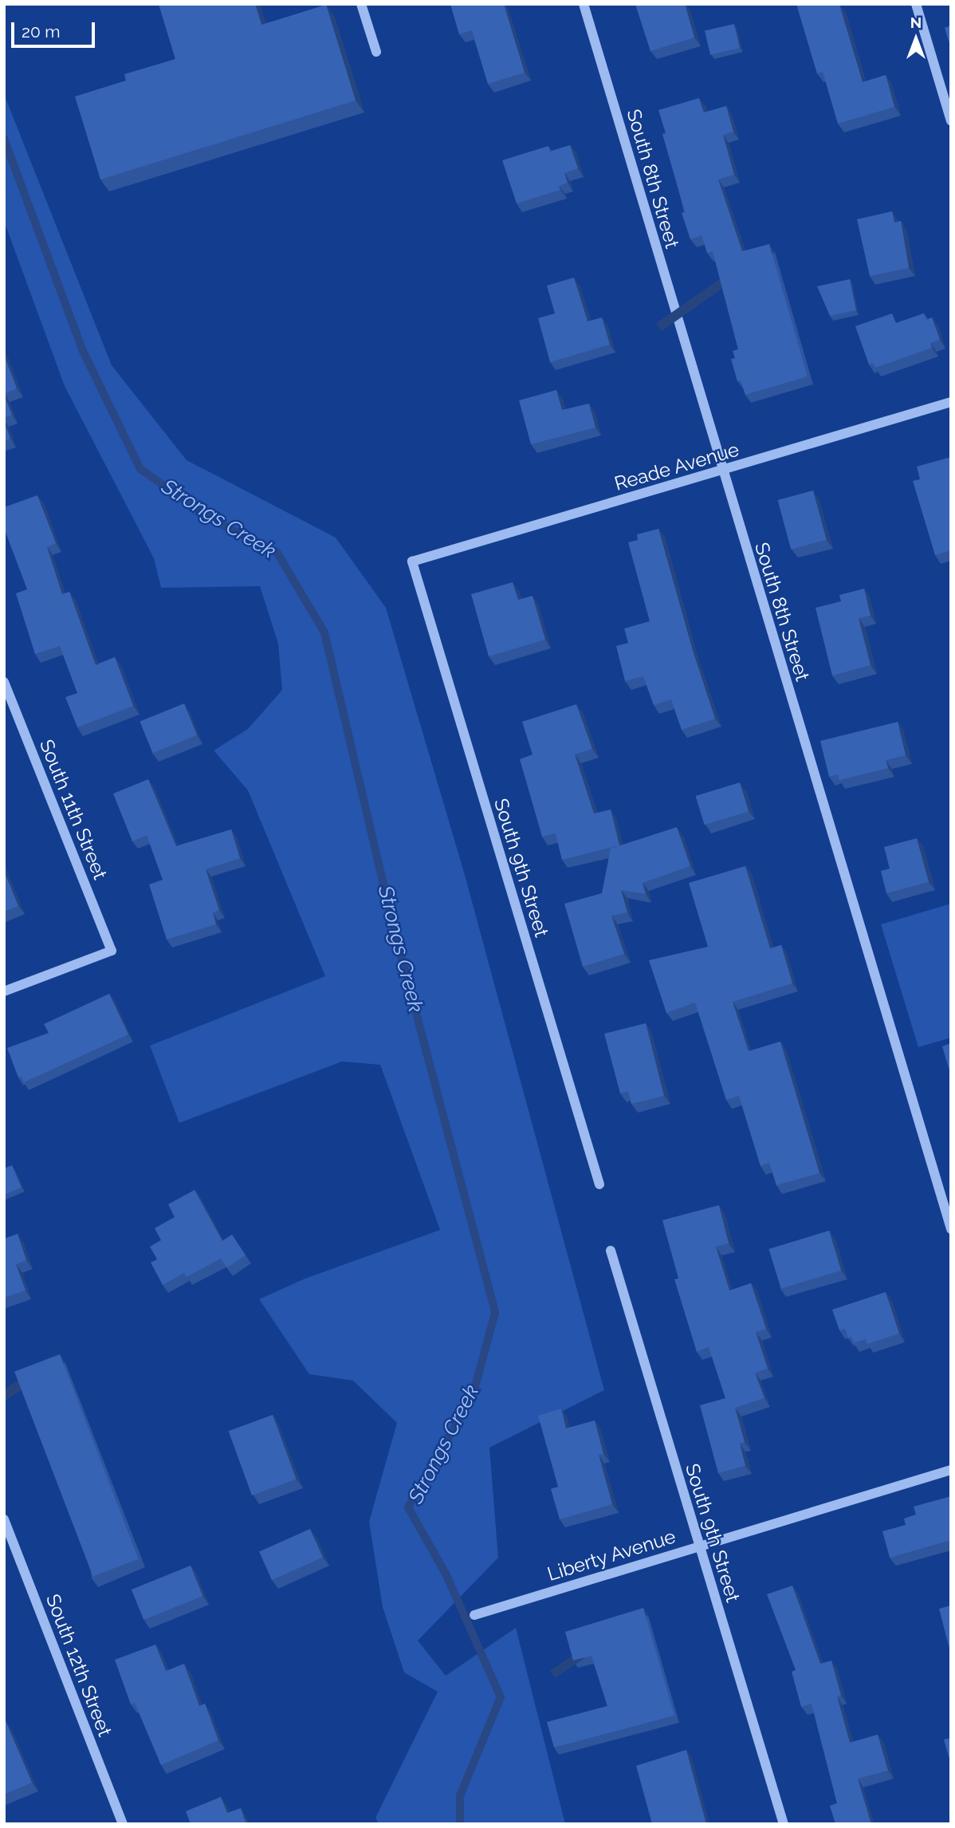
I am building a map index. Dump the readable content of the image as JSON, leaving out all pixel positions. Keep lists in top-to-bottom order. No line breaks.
{"streets":{"street":["South 8th Street","Reade Avenue","South 11th Street","South 9th Street","Liberty Avenue","South 12th Street"]},"crossings":[["South 8th Street","Reade Avenue"],["Reade Avenue","South 9th Street"],["South 9th Street","Liberty Avenue"]],"water":["Strongs Creek"],"scale_bar":"20 m","north":"top"}
